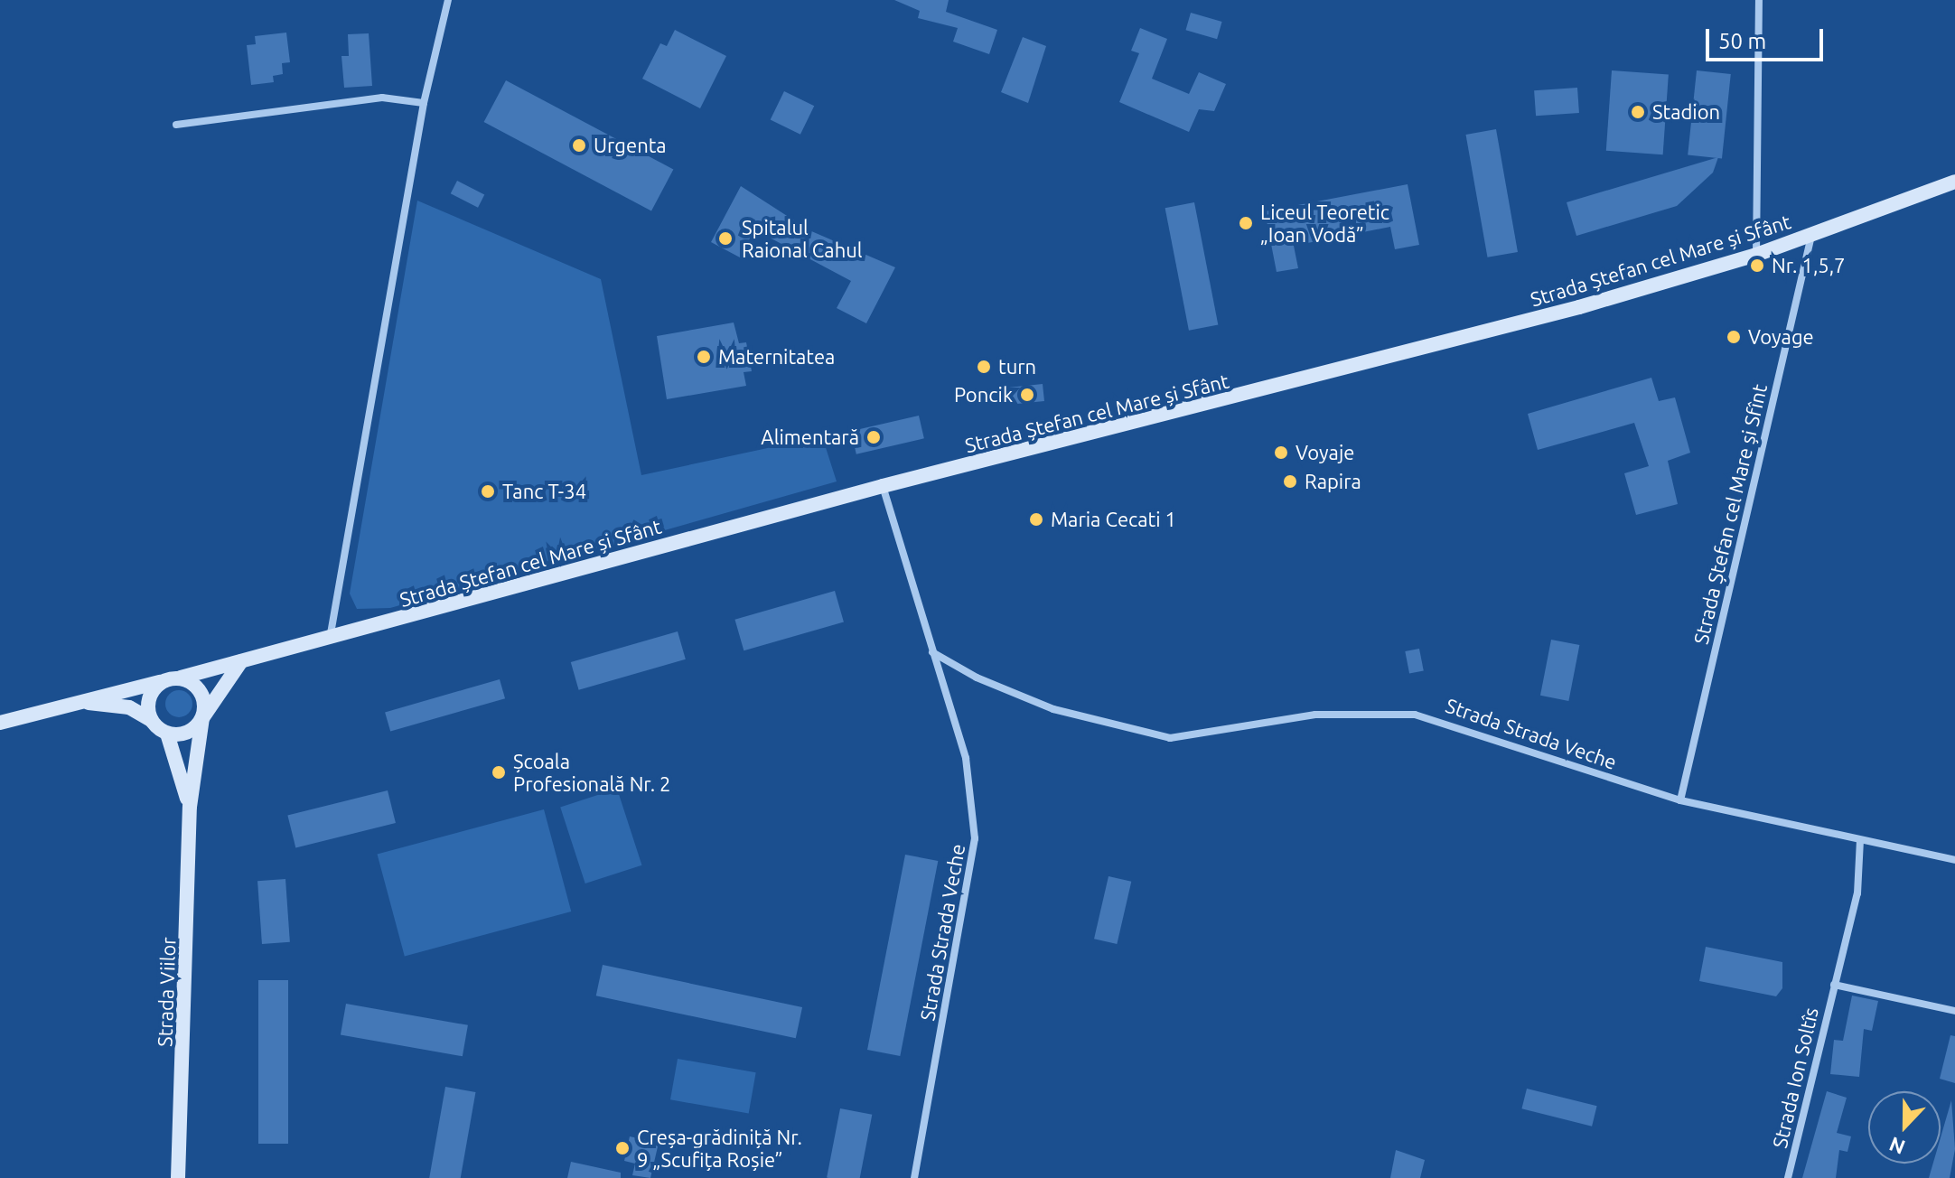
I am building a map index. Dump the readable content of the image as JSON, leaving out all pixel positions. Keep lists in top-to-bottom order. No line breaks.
{"streets":{"main road":["Strada Ștefan cel Mare și Sfânt","Strada Viilor"],"street":["Strada Ștefan cel Mare și Sfînt","Strada Strada Veche","Strada Ion Soltîs"]},"crossings":[["Strada Ștefan cel Mare și Sfânt","Strada Ștefan cel Mare și Sfînt"],["Strada Ștefan cel Mare și Sfânt","Strada Strada Veche"],["Strada Ștefan cel Mare și Sfînt","Strada Strada Veche"]],"places":["Stadion","Urgenta","Liceul Teoretic „Ioan Vodă”","Spitalul Raional Cahul","Nr. 1,5,7","Voyage","Maternitatea","turn","Poncik","Alimentară","Voyaje","Rapira","Tanc T-34","Maria Cecati 1","Școala Profesională Nr. 2","Creșa-grădiniță Nr. 9 „Scufița Roșie”"],"scale_bar":"50 m","north":"bottom"}
